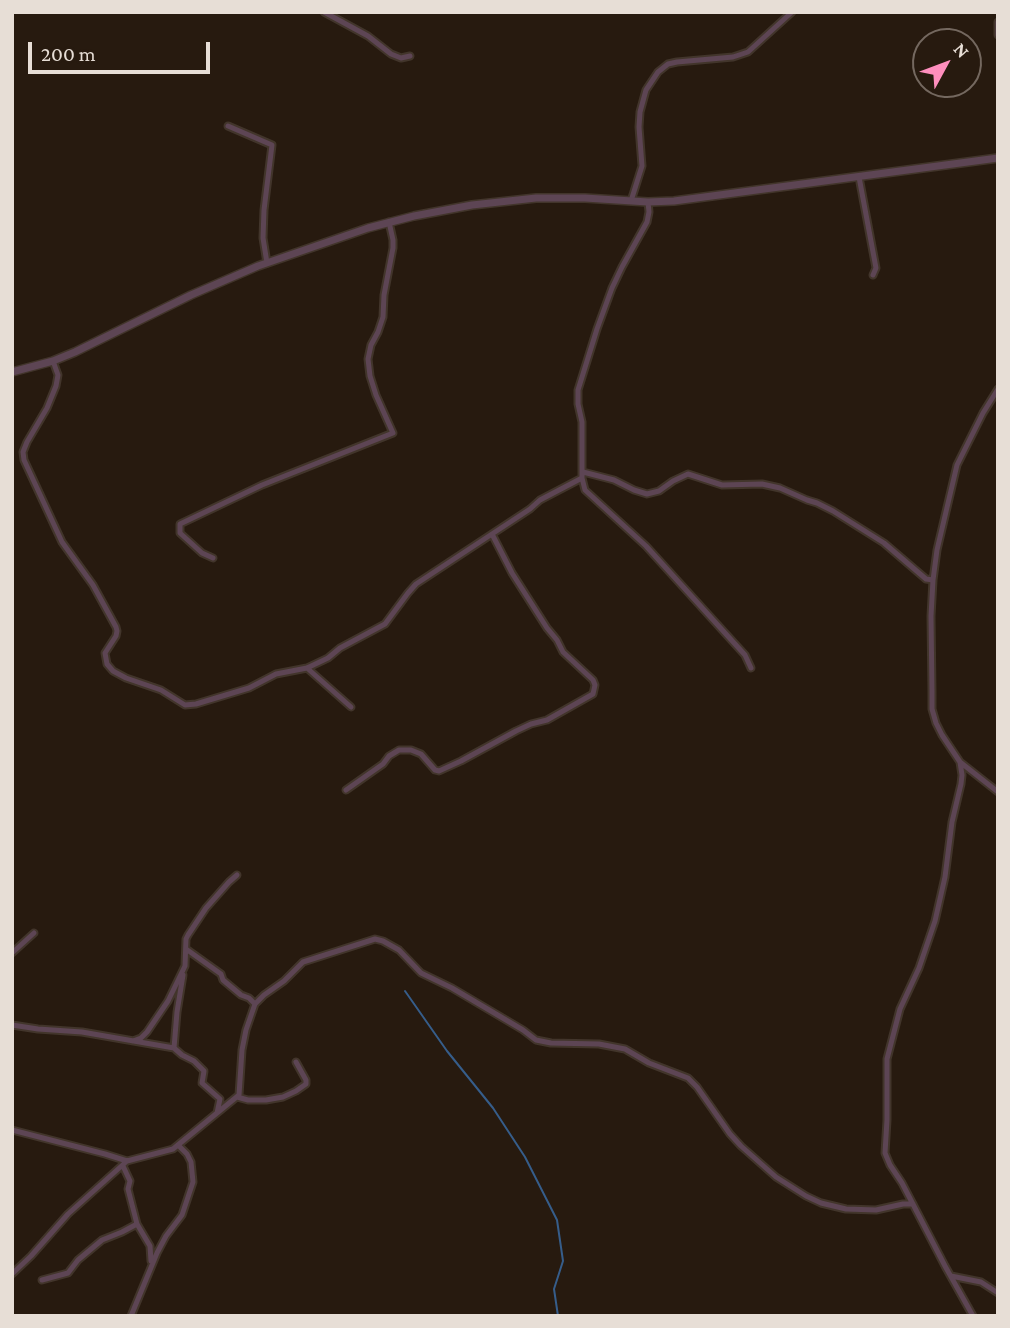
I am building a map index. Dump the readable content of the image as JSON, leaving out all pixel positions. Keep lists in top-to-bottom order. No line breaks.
{"scale_bar":"200 m","north":"top right"}
